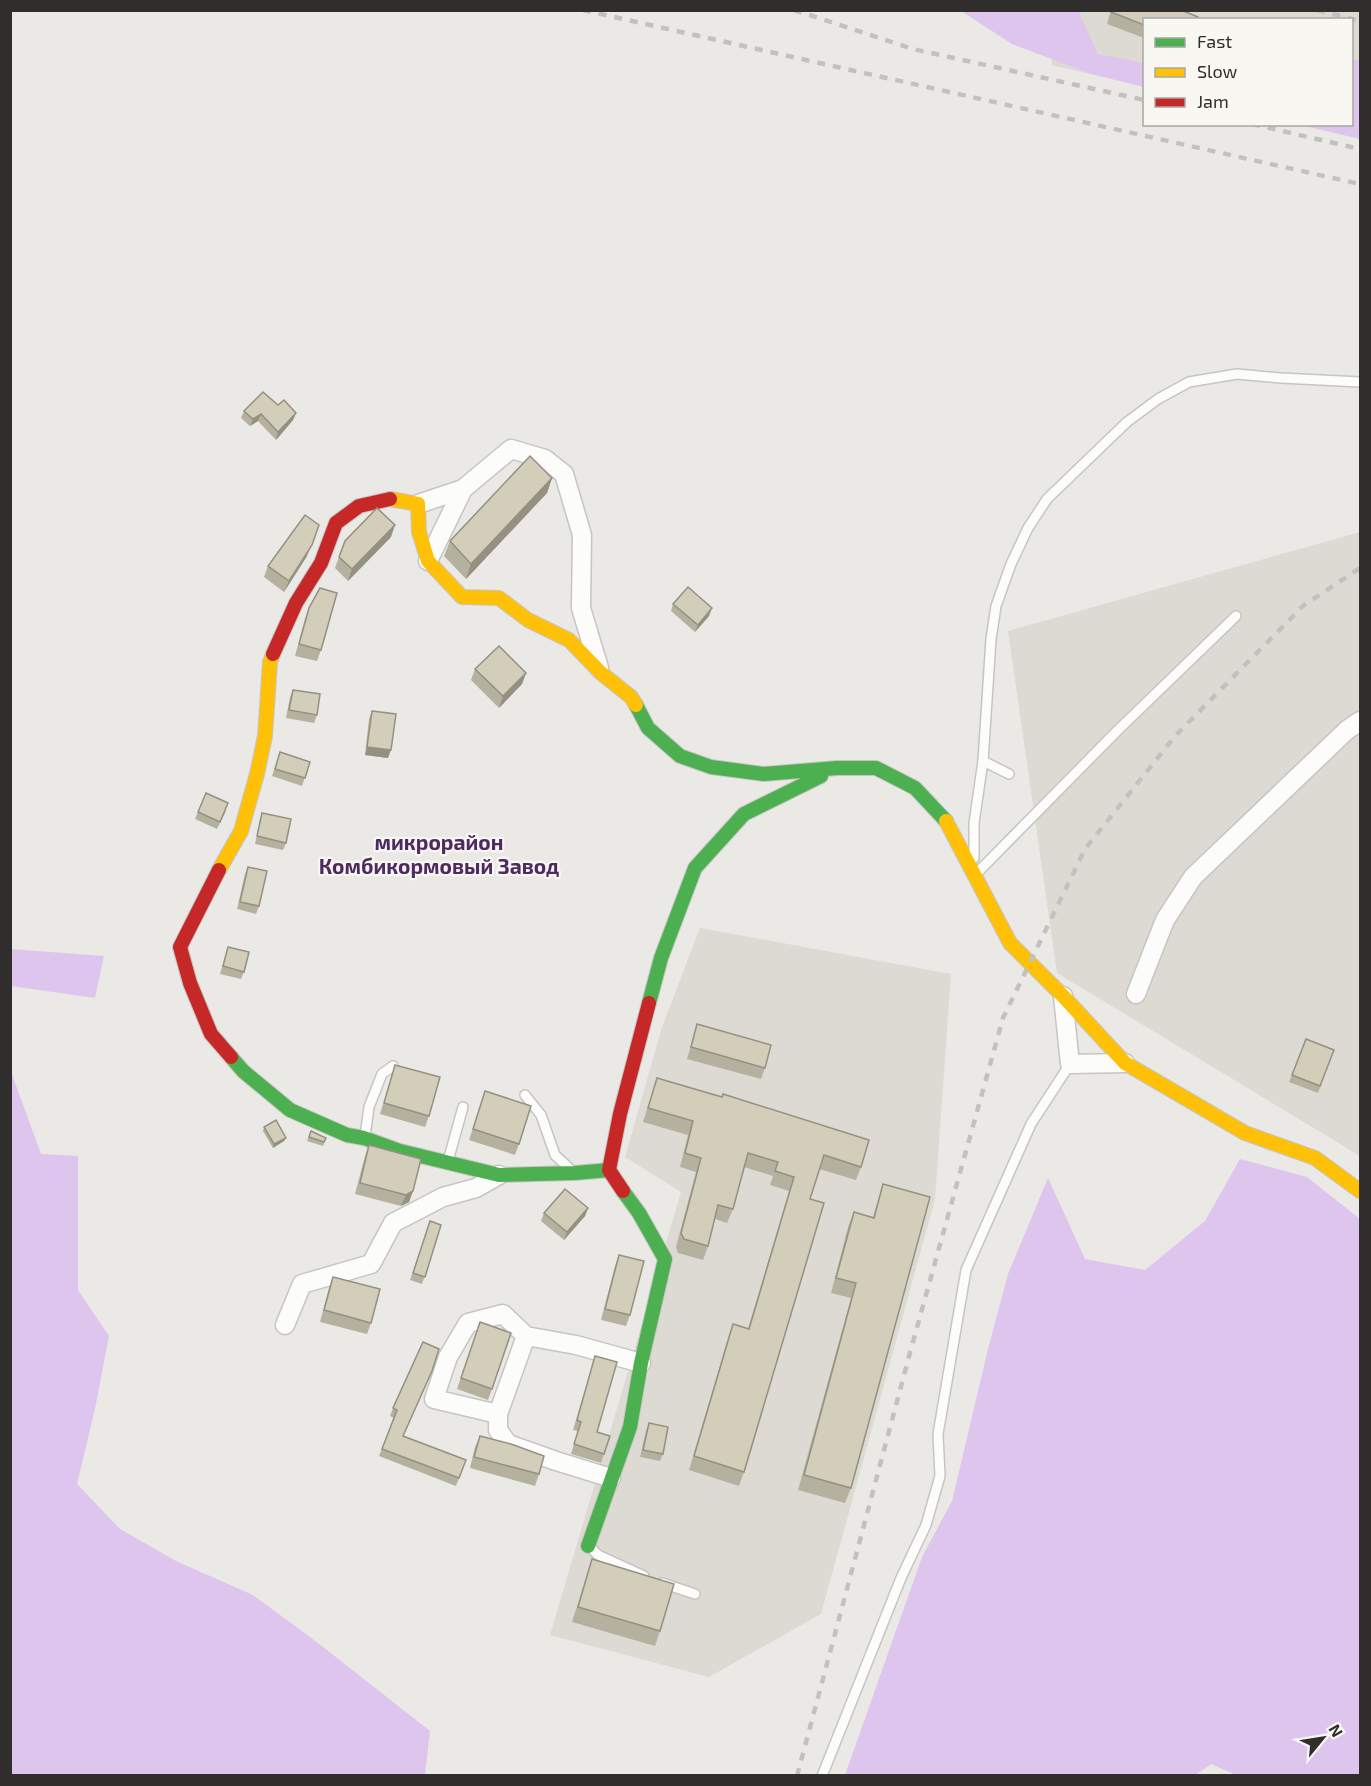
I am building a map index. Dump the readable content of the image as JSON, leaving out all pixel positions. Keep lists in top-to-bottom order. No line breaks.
{"districts":["микрорайон Комбикормовый Завод"],"legend":["Fast","Slow","Jam"],"north":"top right"}
